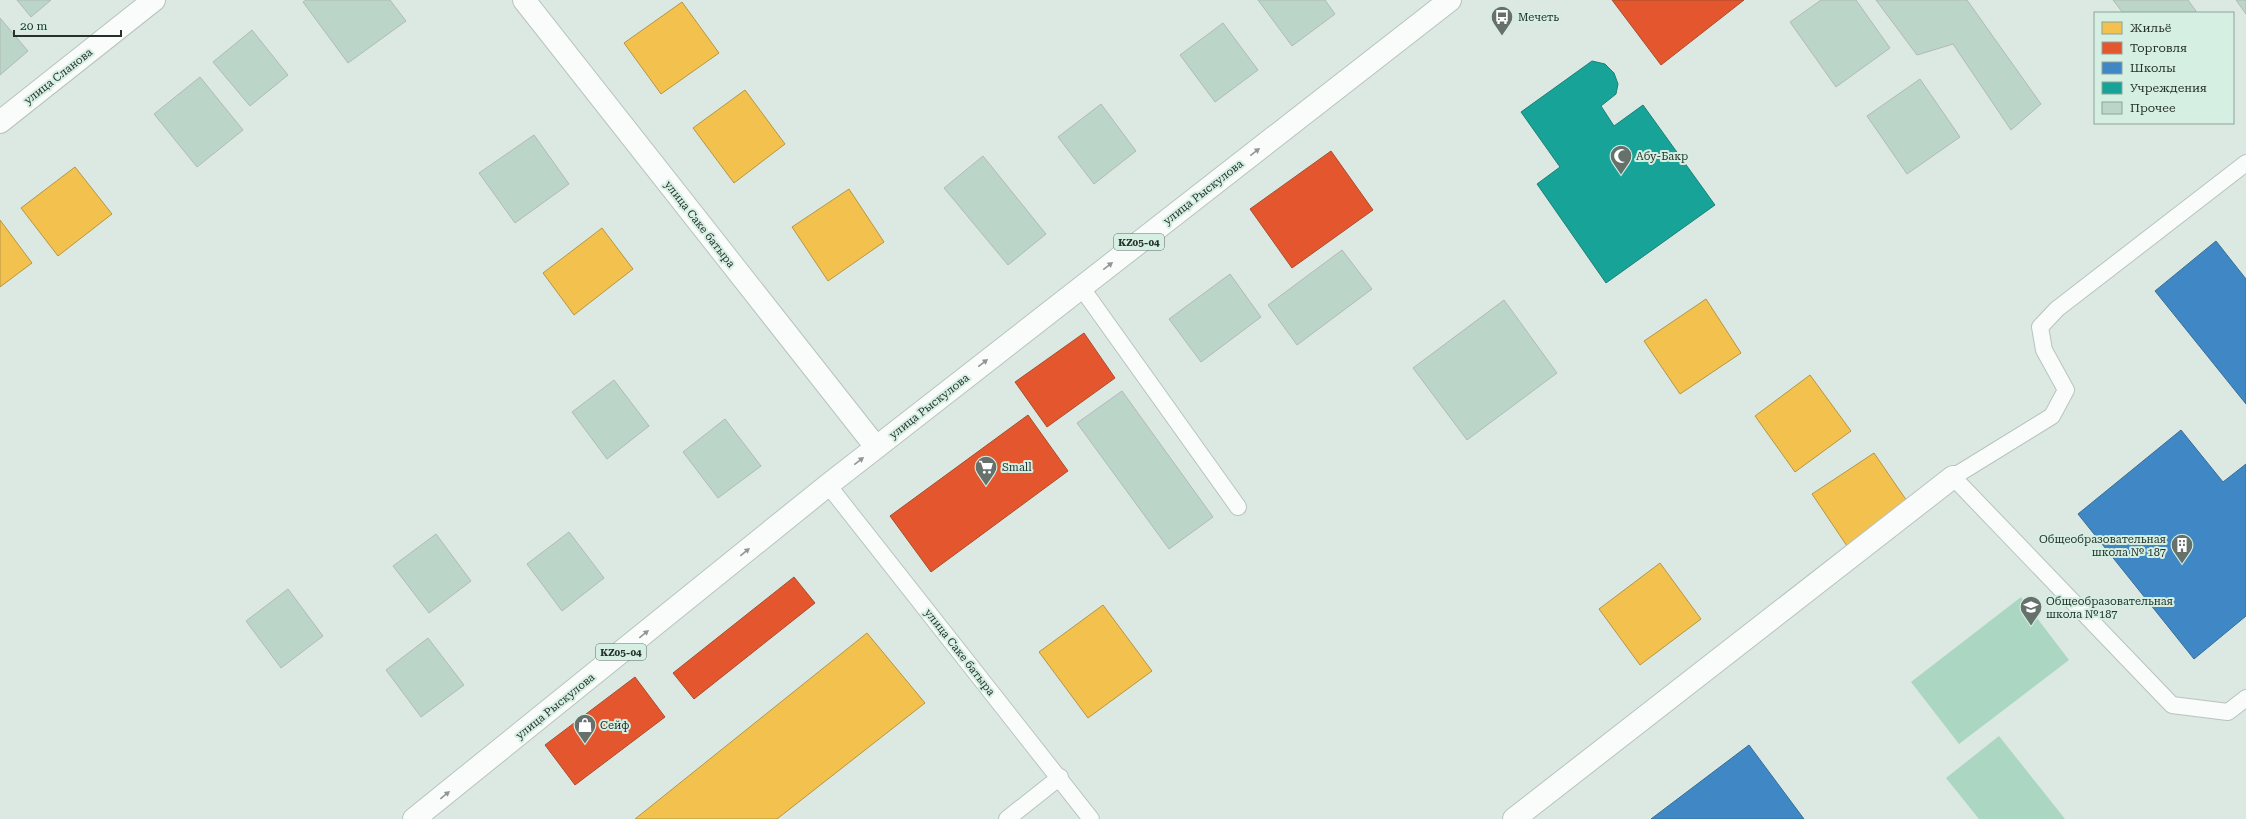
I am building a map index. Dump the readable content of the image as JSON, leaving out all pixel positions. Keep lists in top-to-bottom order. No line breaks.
{"streets":{"street":["улица Сланова","улица Рыскулова","улица Саке батыра","KZ05-04"]},"crossings":[["улица Рыскулова","улица Саке батыра"]],"one_way":["улица Рыскулова"],"places":{"bus stop":["Мечеть"],"mosque":["Абу-Бакр"],"supermarket":["Small"],"building":["Общеобразовательная школа № 187"],"school or university":["Общеобразовательная школа №187"],"shop":["Сейф"]},"legend":["Жильё","Торговля","Школы","Учреждения","Прочее"],"scale_bar":"20 m"}
